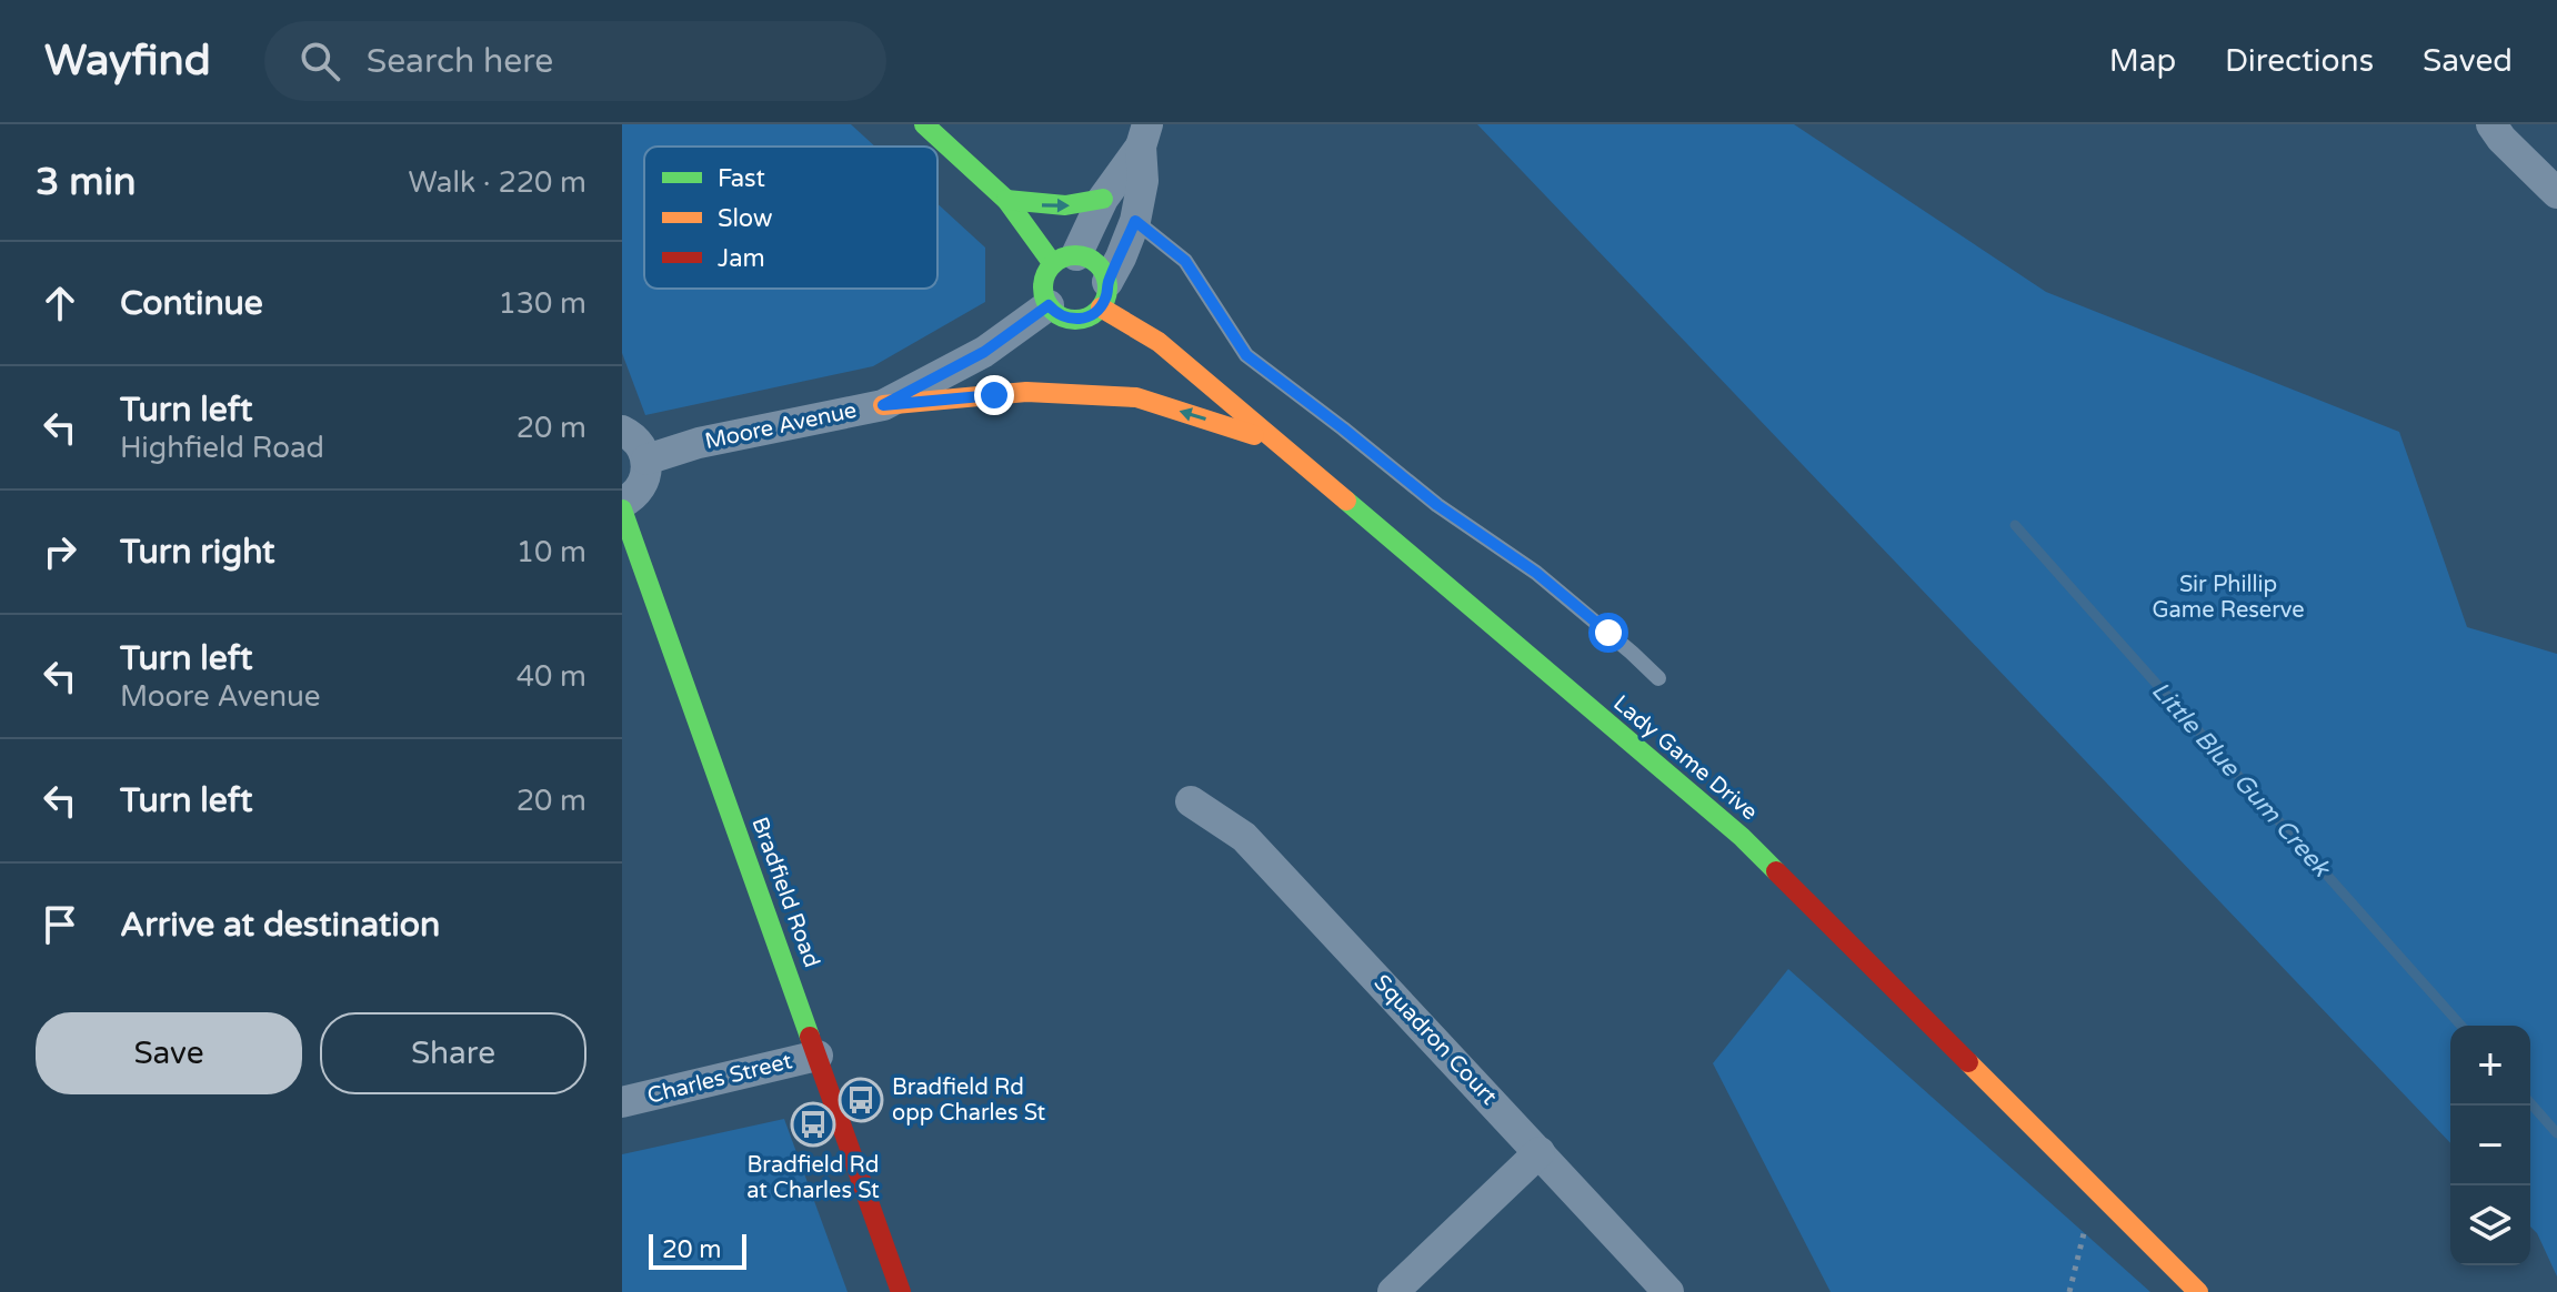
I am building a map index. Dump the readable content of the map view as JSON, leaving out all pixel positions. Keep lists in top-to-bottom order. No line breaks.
{"streets":{"main road":["Lady Game Drive","Bradfield Road"],"street":["Moore Avenue","Squadron Court","Charles Street"]},"crossings":[["Moore Avenue","Lady Game Drive"],["Bradfield Road","Charles Street"]],"water":["Little Blue Gum Creek"],"parks":["Sir Phillip Game Reserve"],"places":{"bus stop":["Bradfield Rd opp Charles St","Bradfield Rd at Charles St"]},"legend":["Fast","Slow","Jam"],"scale_bar":"20 m","page":{"header":"Wayfind","search":"Search here","nav":["Map","Directions","Saved"],"heading":["3 min","Walk · 220 m"],"list":[["Continue","130 m"],["Turn left","Highfield Road","20 m"],["Turn right","10 m"],["Turn left","Moore Avenue","40 m"],["Turn left","20 m"],"Arrive at destination"],"buttons":["Save","Share"],"map_buttons":["+","−"],"scale":"20 m"}}
